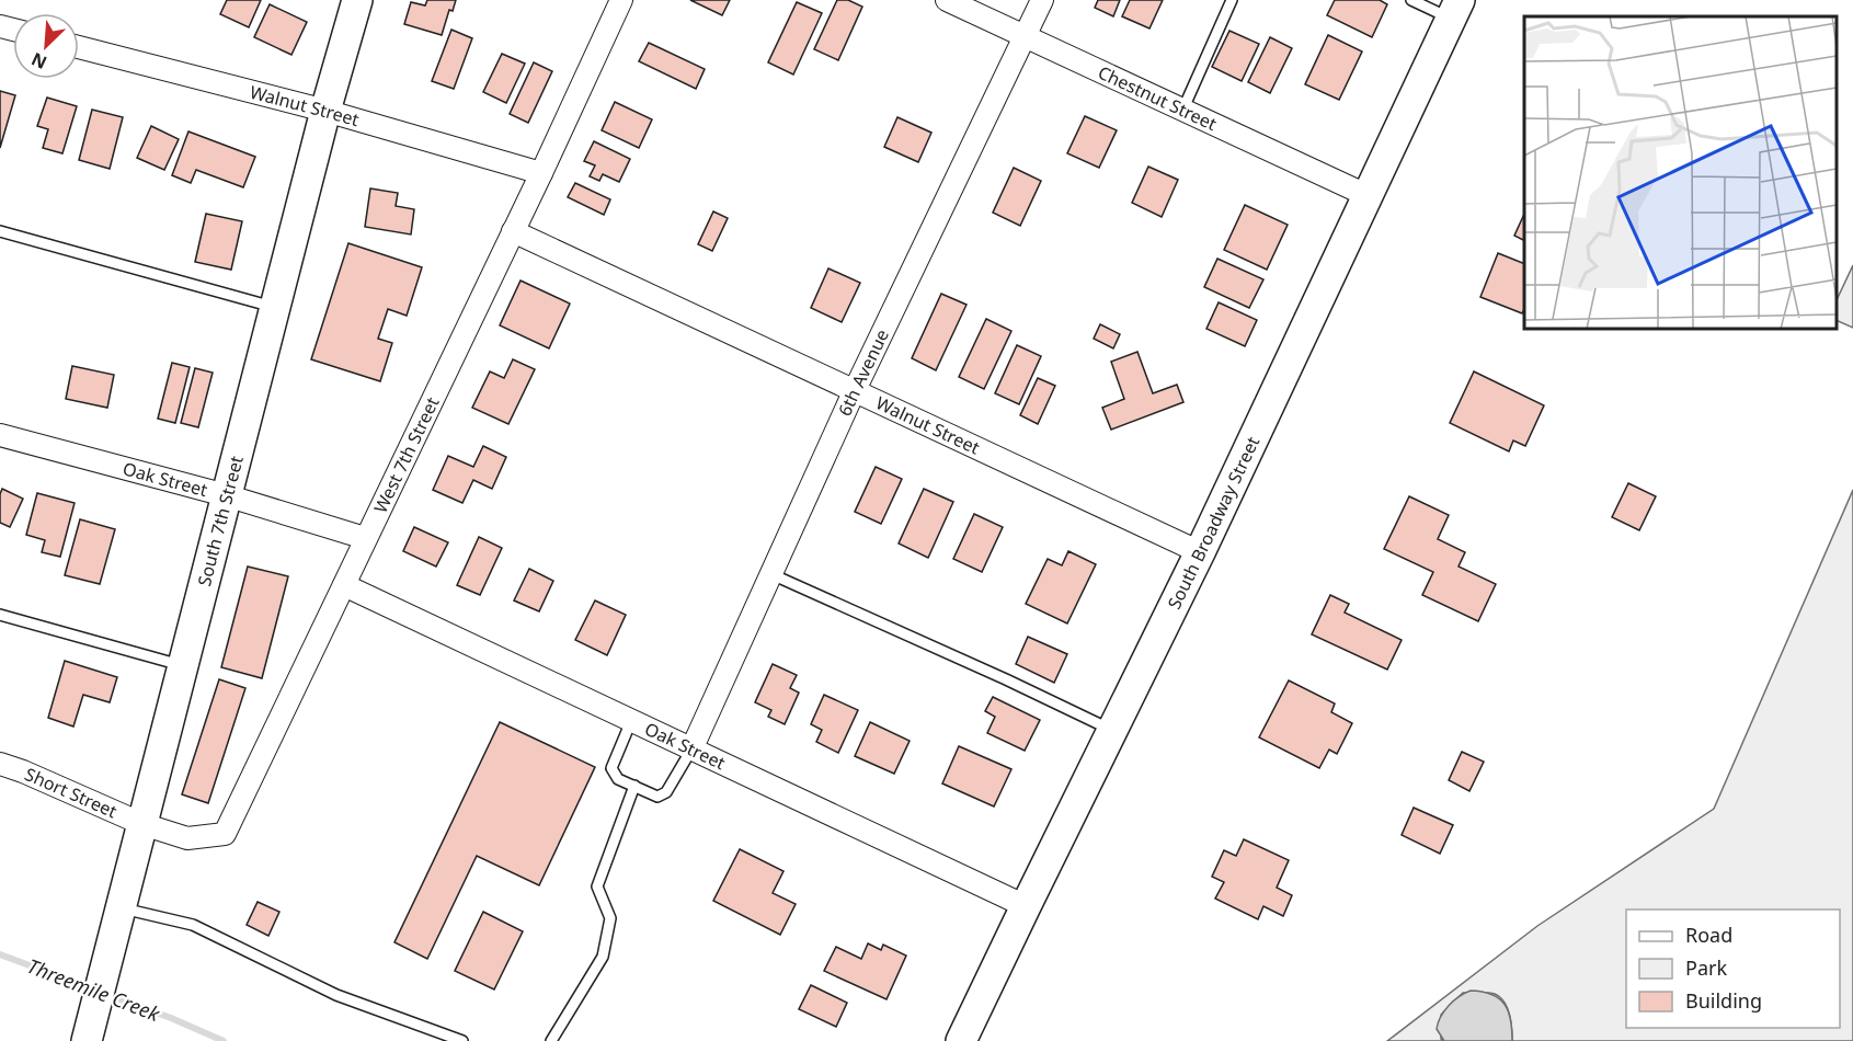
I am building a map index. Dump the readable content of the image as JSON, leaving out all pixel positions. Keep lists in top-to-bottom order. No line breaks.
{"streets":{"street":["Chestnut Street","Walnut Street","6th Avenue","West 7th Street","Oak Street","South 7th Street","South Broadway Street","Short Street"]},"crossings":[["Chestnut Street","6th Avenue"],["Chestnut Street","South Broadway Street"],["Walnut Street","6th Avenue"],["Walnut Street","West 7th Street"],["Walnut Street","South 7th Street"],["Walnut Street","South Broadway Street"],["6th Avenue","Oak Street"],["West 7th Street","Oak Street"],["West 7th Street","South 7th Street"],["West 7th Street","Short Street"],["Oak Street","South 7th Street"],["Oak Street","South Broadway Street"],["South 7th Street","Short Street"]],"water":["Threemile Creek"],"legend":["Road","Park","Building"],"north":"bottom left"}
